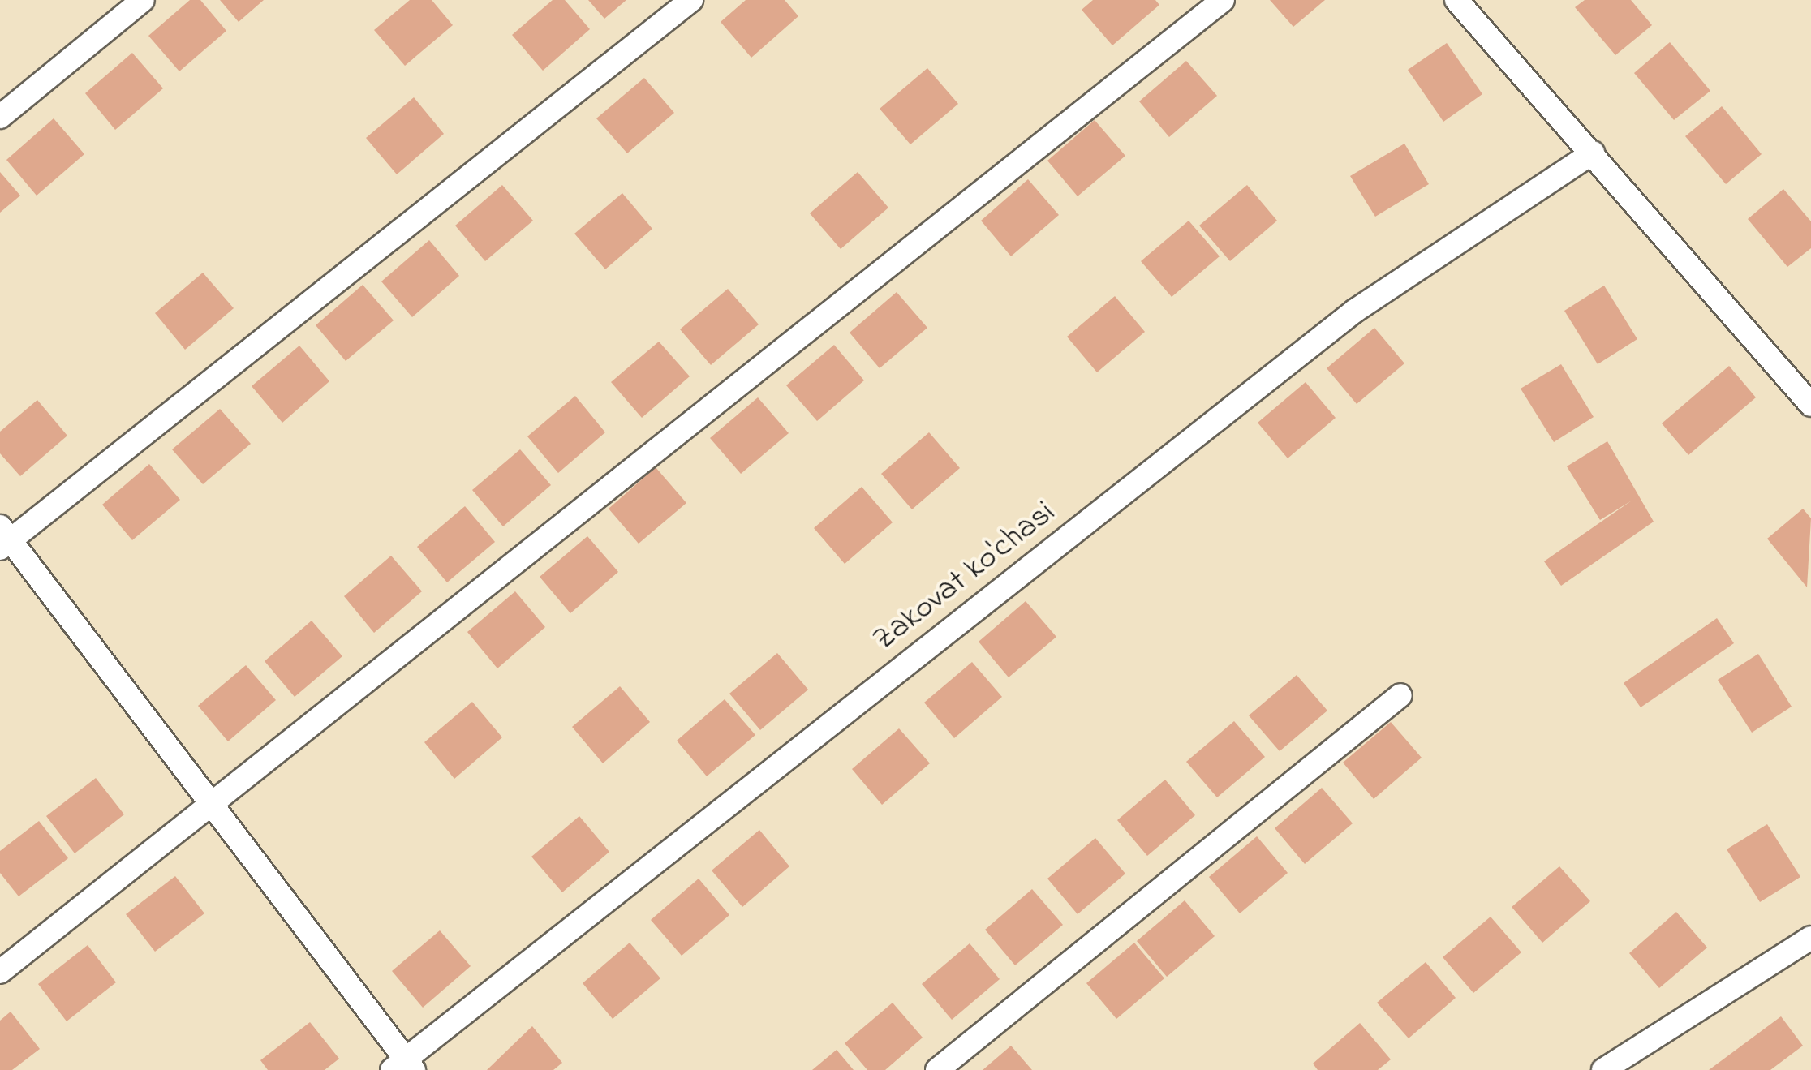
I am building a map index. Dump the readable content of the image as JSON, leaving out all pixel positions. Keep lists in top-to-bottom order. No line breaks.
{"streets":{"street":["Zakovat ko'chasi"]}}
